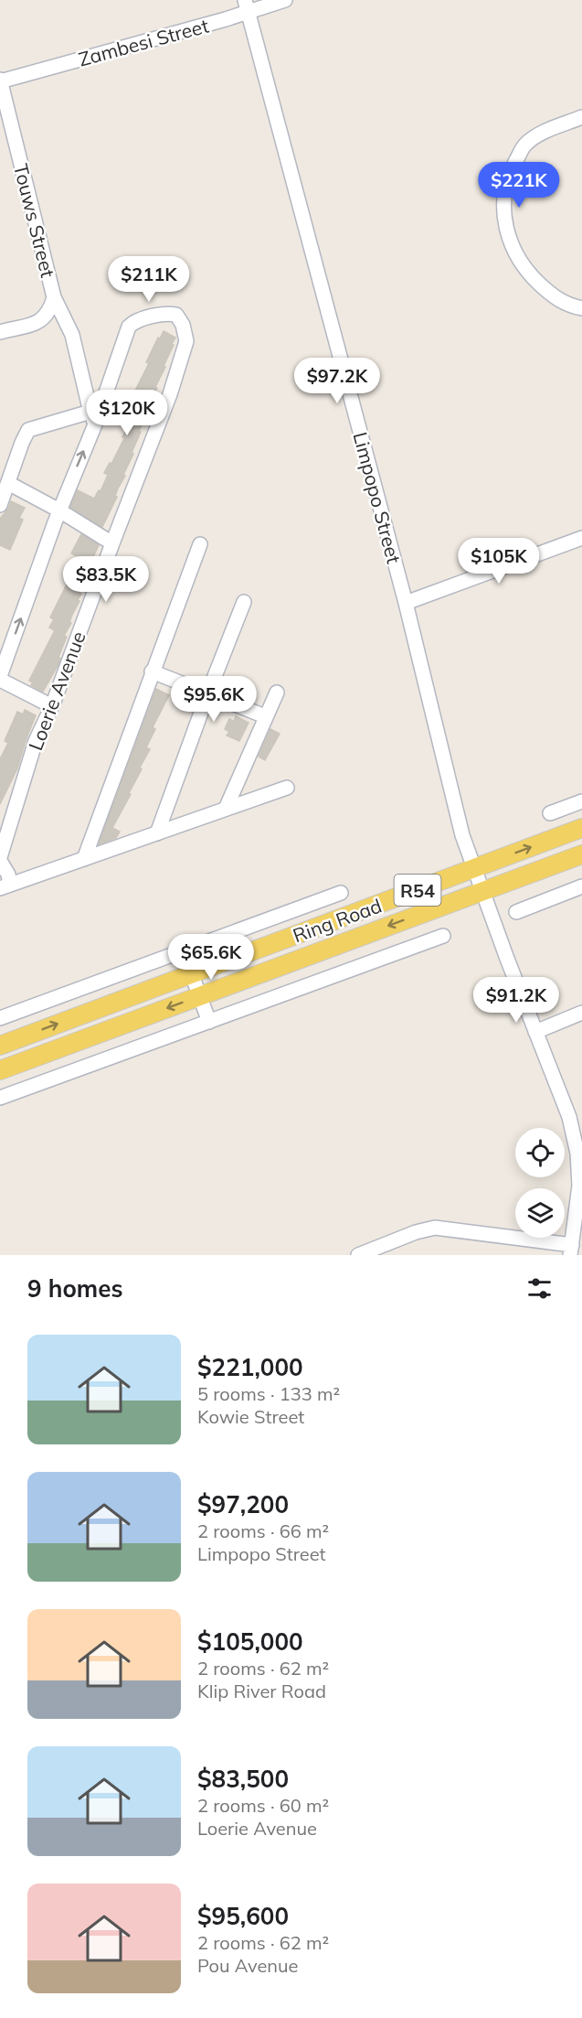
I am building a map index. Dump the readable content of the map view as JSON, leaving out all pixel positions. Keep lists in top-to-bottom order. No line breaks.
{"streets":{"main road":["R54","Ring Road"],"street":["Zambesi Street","Touws Street","Limpopo Street","Loerie Avenue"]},"crossings":[["Zambesi Street","Touws Street"],["Zambesi Street","Limpopo Street"],["Touws Street","Loerie Avenue"],["Limpopo Street","Ring Road"]],"page":{"price":["$221K","$211K","$97.2K","$120K","$105K","$83.5K","$95.6K","$65.6K","$91.2K"],"heading":"9 homes","list":[{"name":"$221,000","note":"5 rooms · 133 m² · Kowie Street"},{"name":"$97,200","note":"2 rooms · 66 m² · Limpopo Street"},{"name":"$105,000","note":"2 rooms · 62 m² · Klip River Road"},{"name":"$83,500","note":"2 rooms · 60 m² · Loerie Avenue"},{"name":"$95,600","note":"2 rooms · 62 m² · Pou Avenue"}]}}
